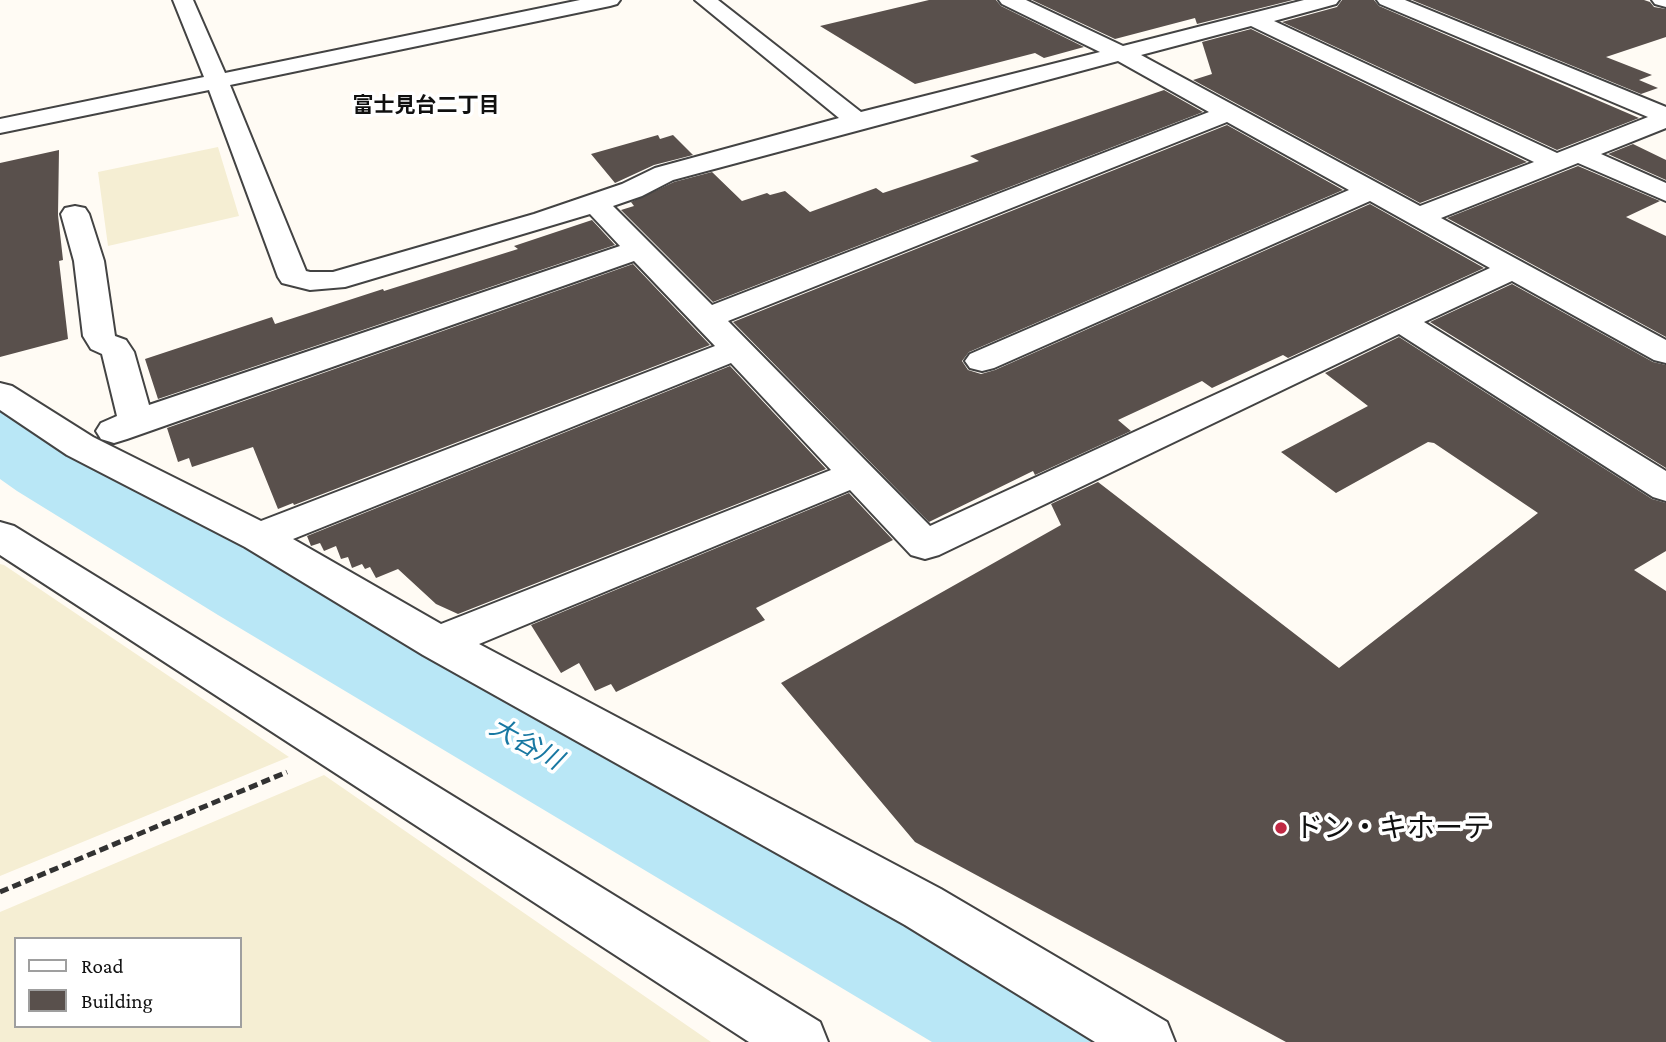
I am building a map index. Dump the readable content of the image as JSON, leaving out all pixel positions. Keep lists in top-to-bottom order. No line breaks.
{"districts":["富士見台二丁目"],"water":["大谷川"],"places":["ドン・キホーテ"],"legend":["Road","Building"]}
